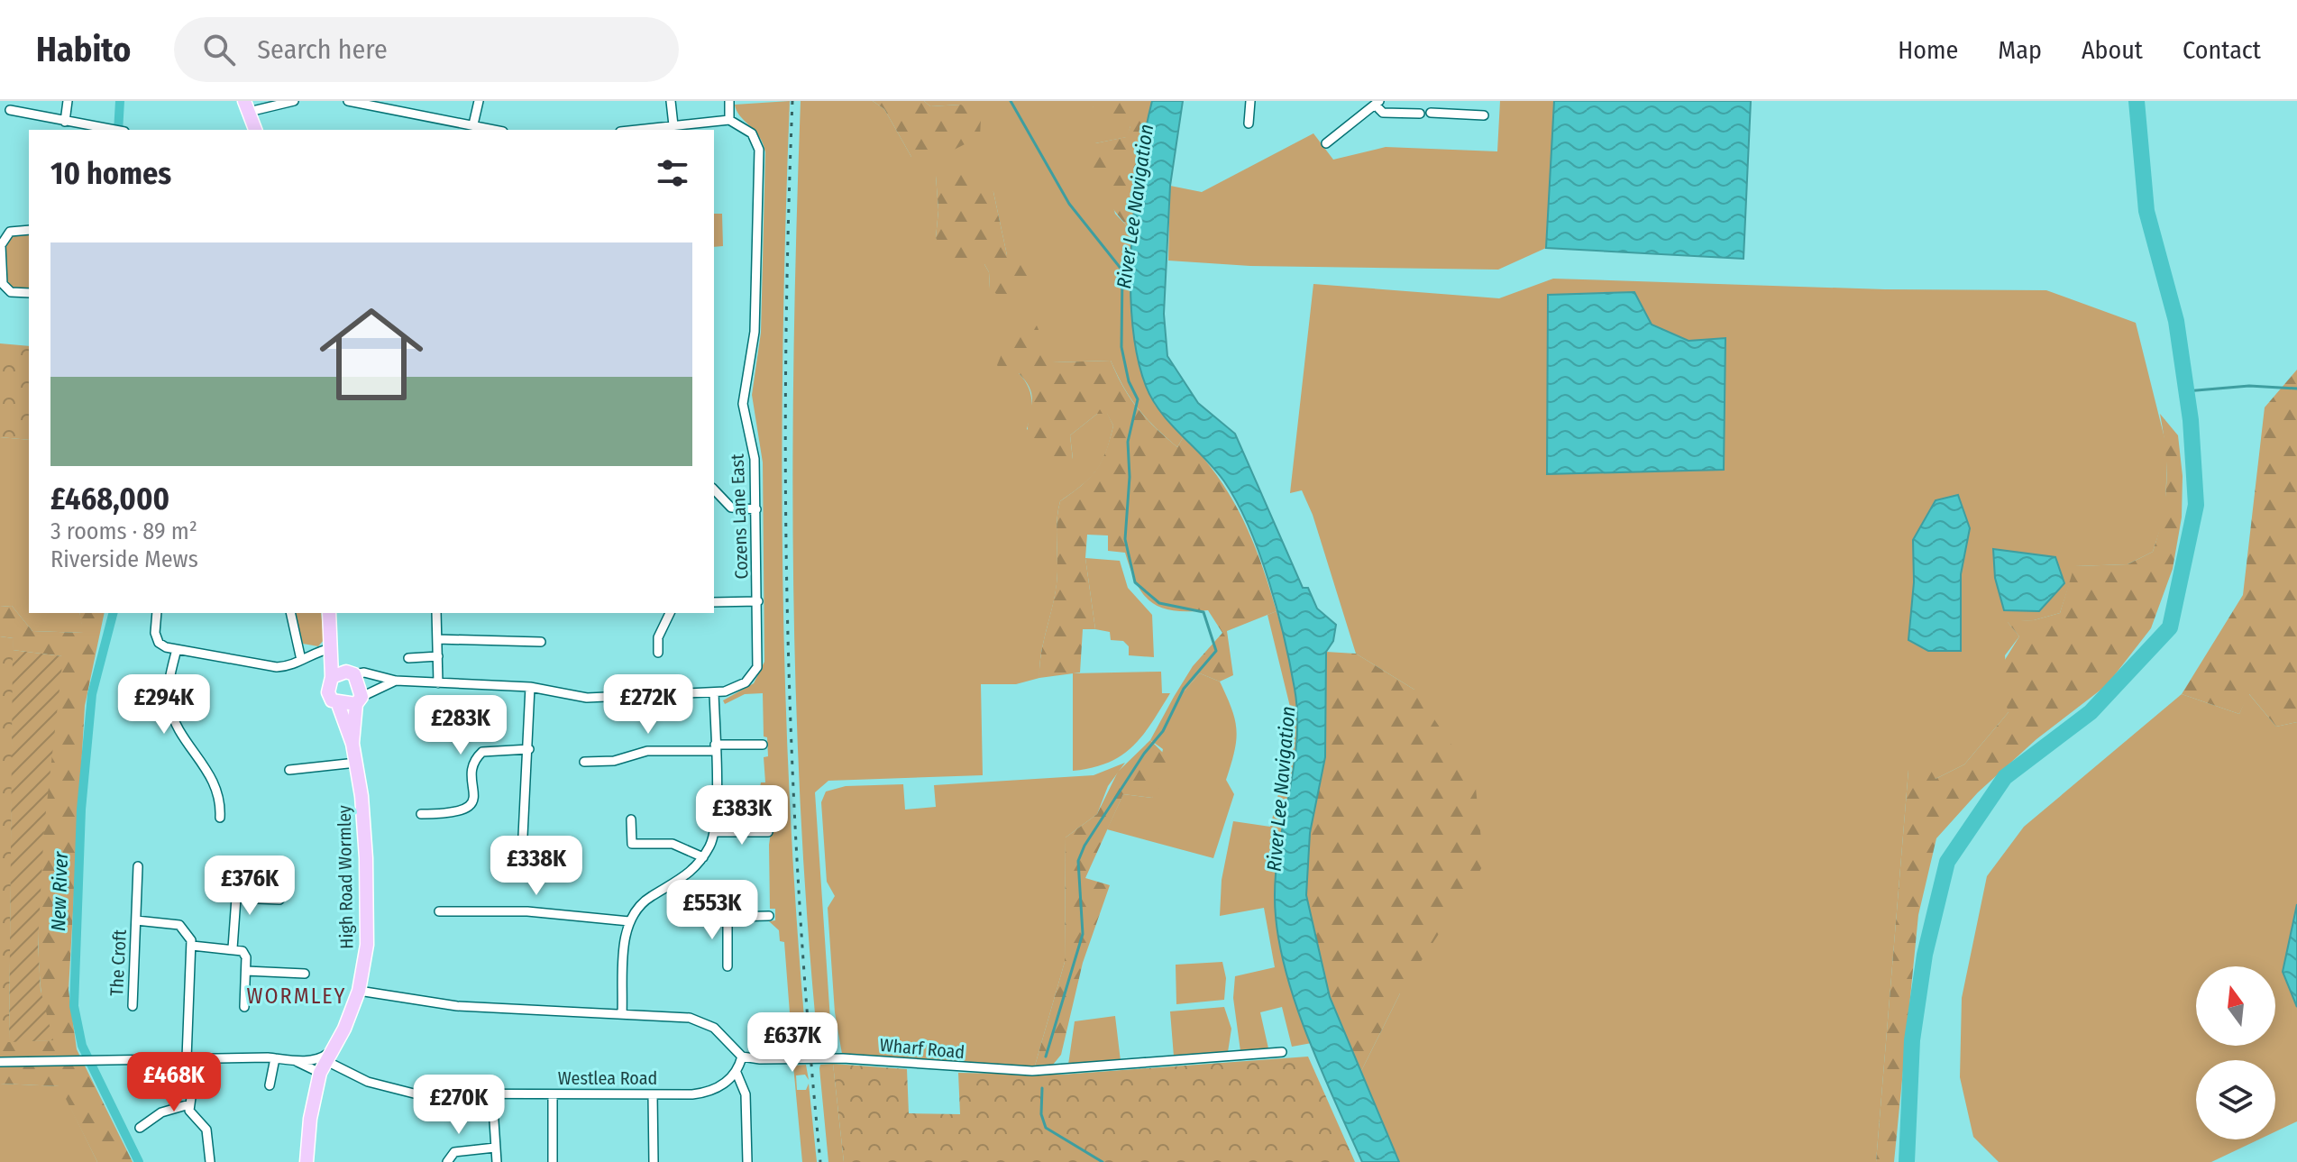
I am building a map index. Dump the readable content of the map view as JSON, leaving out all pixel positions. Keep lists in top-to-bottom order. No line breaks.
{"streets":{"main road":["High Road Wormley"],"street":["Cozens Lane East","The Croft","Wharf Road","Westlea Road"]},"crossings":[["Cozens Lane East","High Road Wormley"],["High Road Wormley","Westlea Road"]],"districts":["WORMLEY"],"water":["River Lee Navigation","New River"],"north":"top","page":{"header":"Habito","search":"Search here","nav":["Home","Map","About","Contact"],"heading":"10 homes","list":[{"name":"£468,000","note":"3 rooms · 89 m² · Riverside Mews"}],"price":["£294K","£272K","£283K","£383K","£338K","£376K","£553K","£637K","£468K","£270K"]}}
